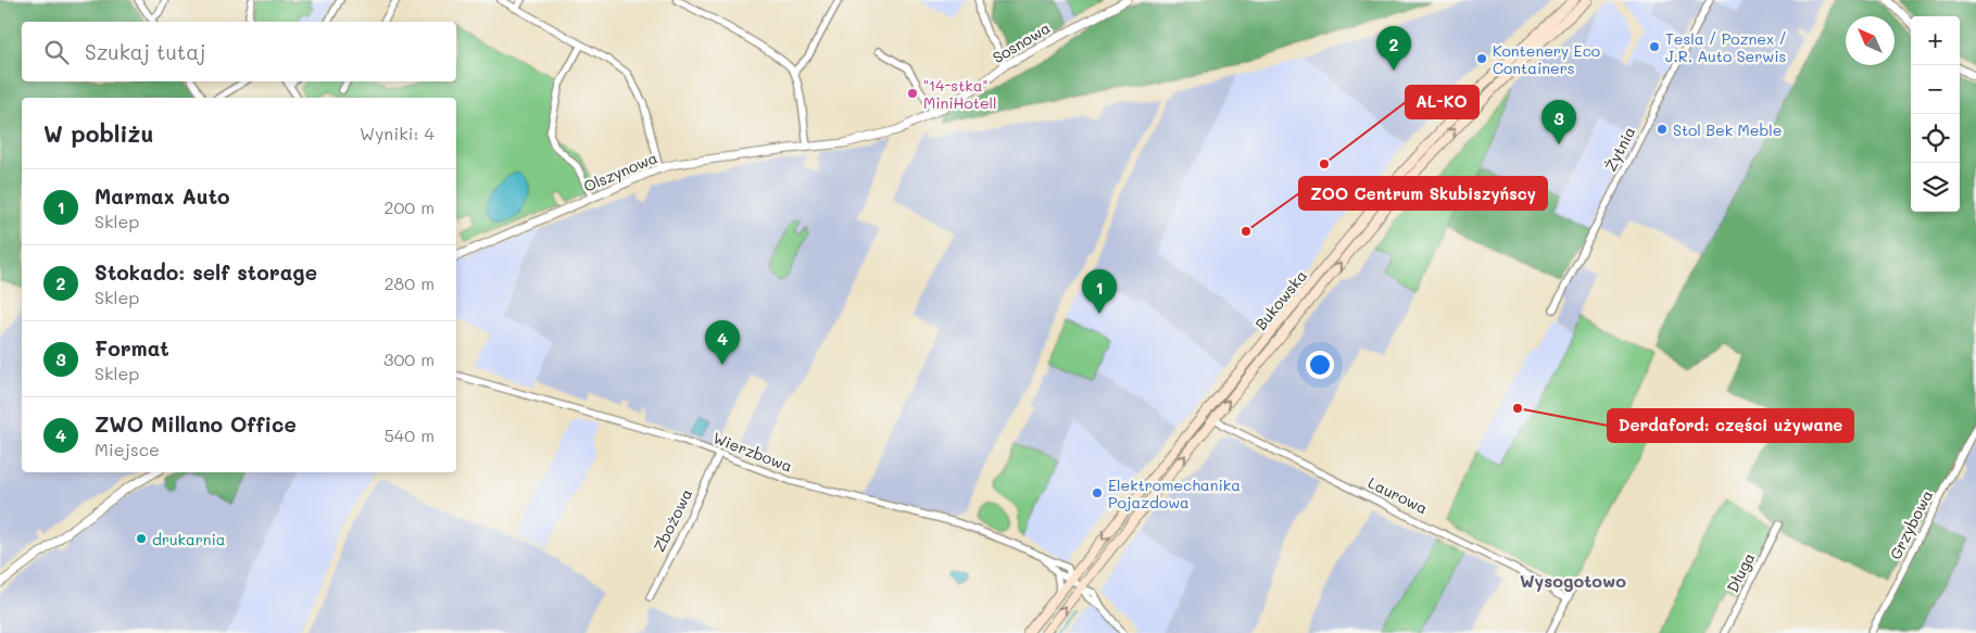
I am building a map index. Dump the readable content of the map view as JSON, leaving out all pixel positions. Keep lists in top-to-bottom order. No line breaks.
{"streets":{"main road":["Bukowska"],"street":["Sosnowa","Żytnia","Olszynowa","Wierzbowa","Laurowa","Zbożowa","Grzybowa","Długa"]},"crossings":[["Sosnowa","Olszynowa"],["Bukowska","Wierzbowa"],["Bukowska","Laurowa"],["Wierzbowa","Zbożowa"]],"districts":["Wysogotowo"],"places":["Tesla / Poznex / J.R. Auto Serwis","Kontenery Eco Containers","\"14-stka\" MiniHotell","Stol Bek Meble","AL-KO","ZOO Centrum Skubiszyńscy","Derdaford: części używane","Elektromechanika Pojazdowa","drukarnia"],"north":"top left","page":{"map_buttons":["+","−"],"search":"Szukaj tutaj","pins":["2","3","1","4"],"heading":["W pobliżu","Wyniki: 4"],"list":[{"mark":"1","name":"Marmax Auto","note":"Sklep","value":"200 m"},{"mark":"2","name":"Stokado: self storage","note":"Sklep","value":"280 m"},{"mark":"3","name":"Format","note":"Sklep","value":"300 m"},{"mark":"4","name":"ZWO Millano Office","note":"Miejsce","value":"540 m"}]}}
